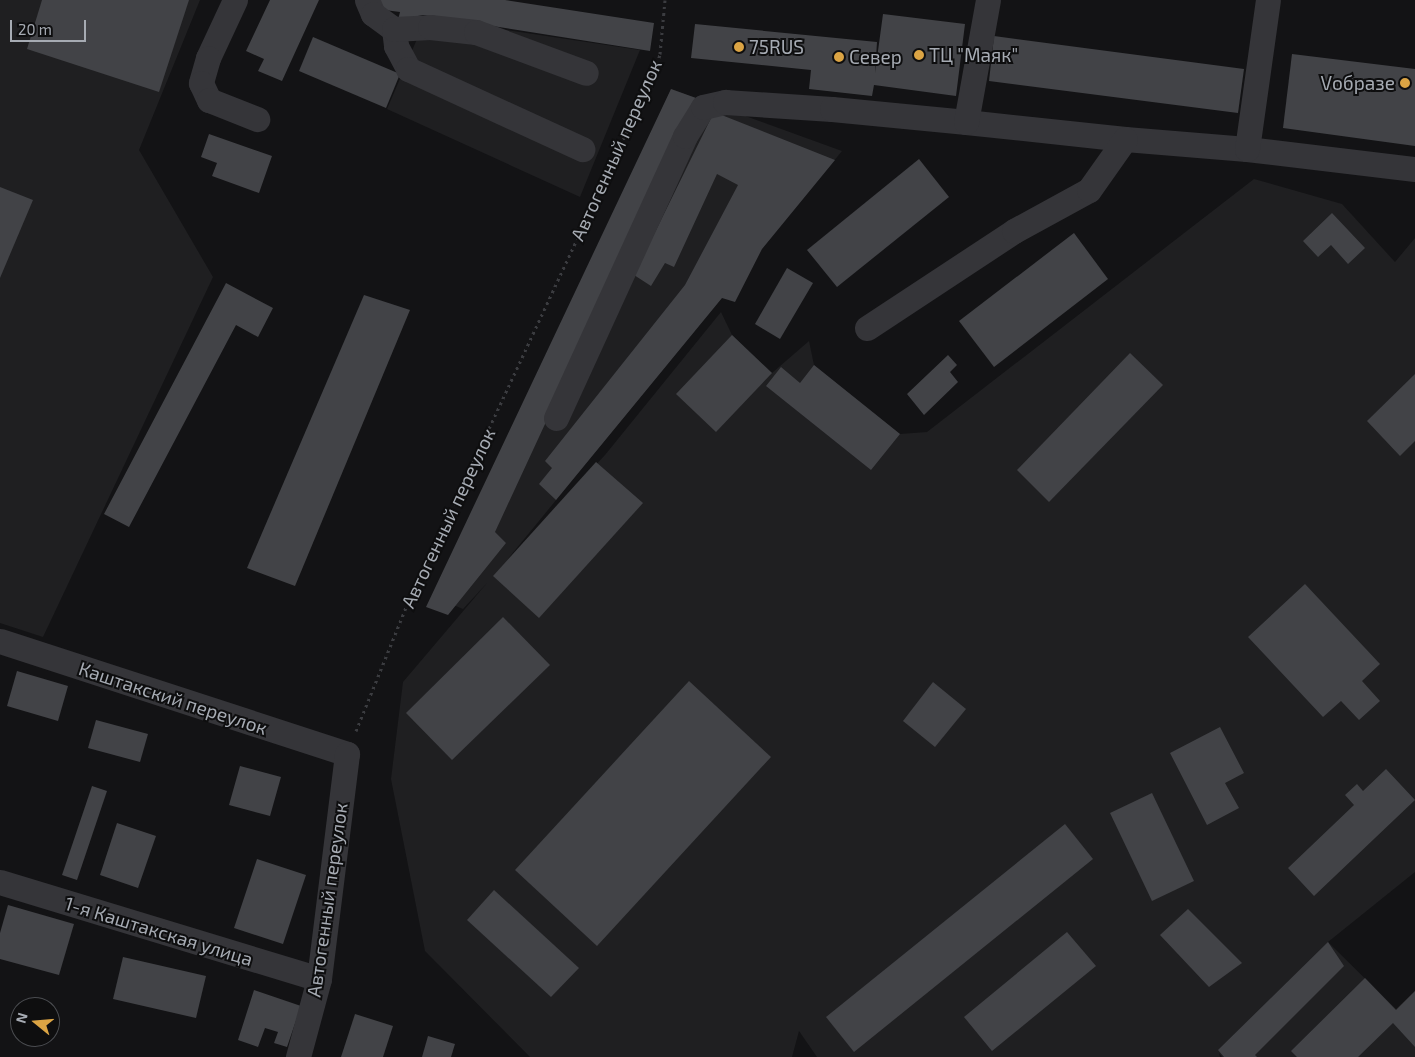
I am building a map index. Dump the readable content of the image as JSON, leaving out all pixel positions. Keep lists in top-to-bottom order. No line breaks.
{"streets":{"street":["Автогенный переулок","Каштакский переулок","1-я Каштакская улица"]},"crossings":[["Автогенный переулок","Каштакский переулок"],["Автогенный переулок","1-я Каштакская улица"]],"places":["75RUS","ТЦ \"Маяк\"","Север","Vобразе"],"scale_bar":"20 m","north":"left"}
